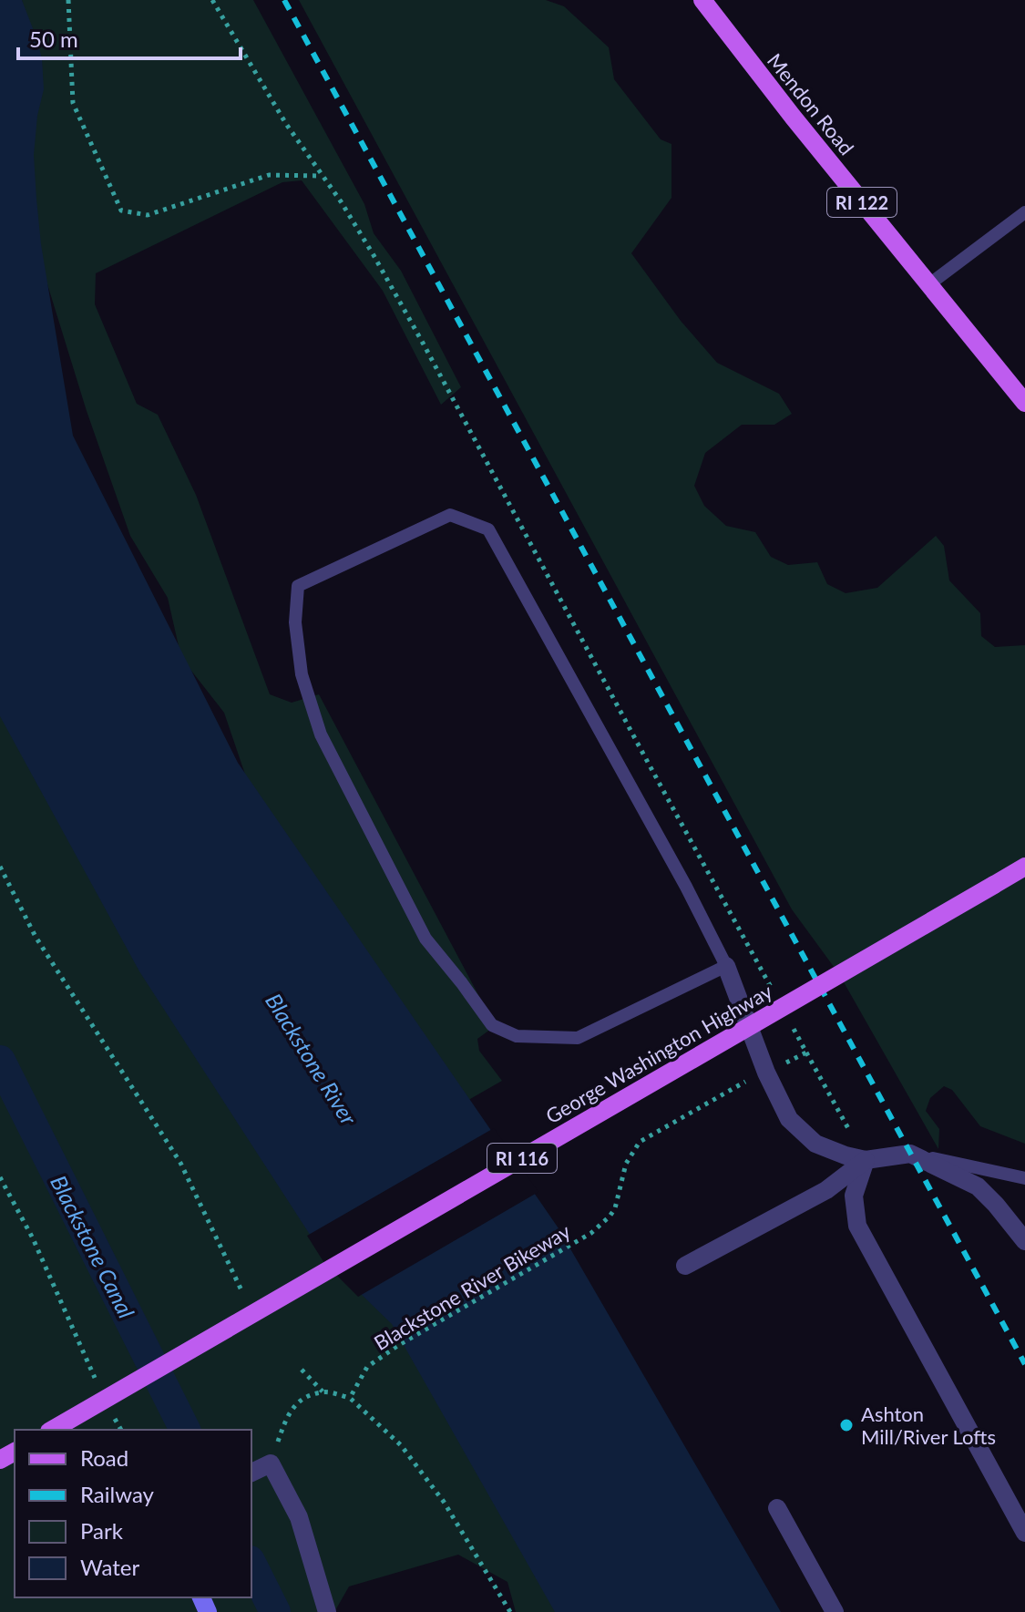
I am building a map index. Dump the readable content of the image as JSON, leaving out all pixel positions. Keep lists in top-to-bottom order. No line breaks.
{"streets":{"main road":["Mendon Road","RI 122","George Washington Highway","RI 116"],"path":["Blackstone River Bikeway"]},"water":["Blackstone River","Blackstone Canal"],"places":["Ashton Mill/River Lofts"],"legend":["Road","Railway","Park","Water"],"scale_bar":"50 m"}
